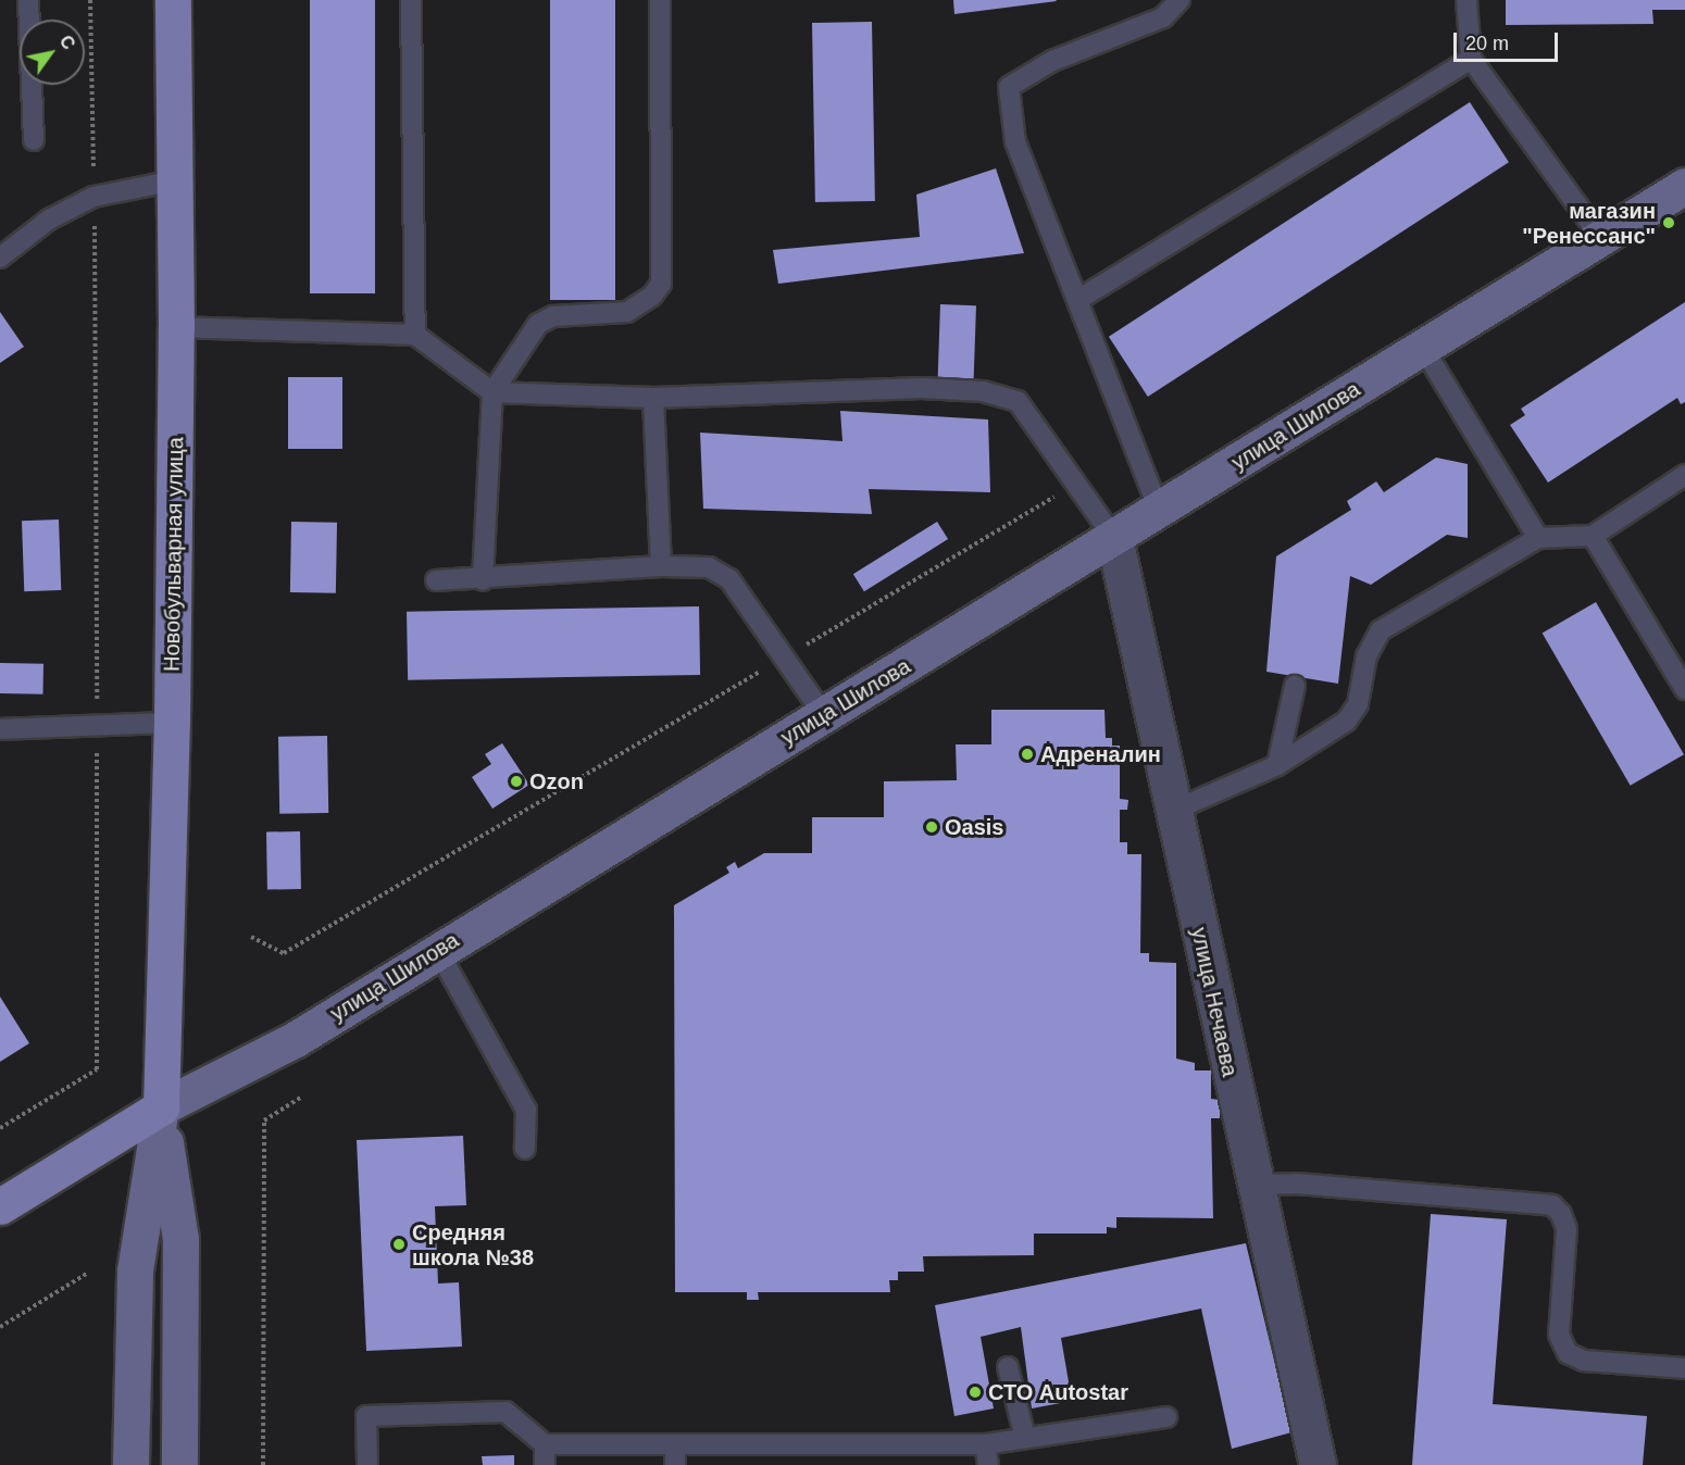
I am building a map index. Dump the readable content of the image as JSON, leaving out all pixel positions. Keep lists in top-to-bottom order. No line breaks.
{"streets":{"main road":["улица Шилова","Новобульварная улица"],"street":["улица Нечаева"]},"crossings":[["улица Шилова","Новобульварная улица"],["улица Шилова","улица Нечаева"]],"places":["магазин \"Ренессанс\"","Адреналин","Ozon","Oasis","Средняя школа №38","СТО Autostar"],"scale_bar":"20 m","north":"top right"}
